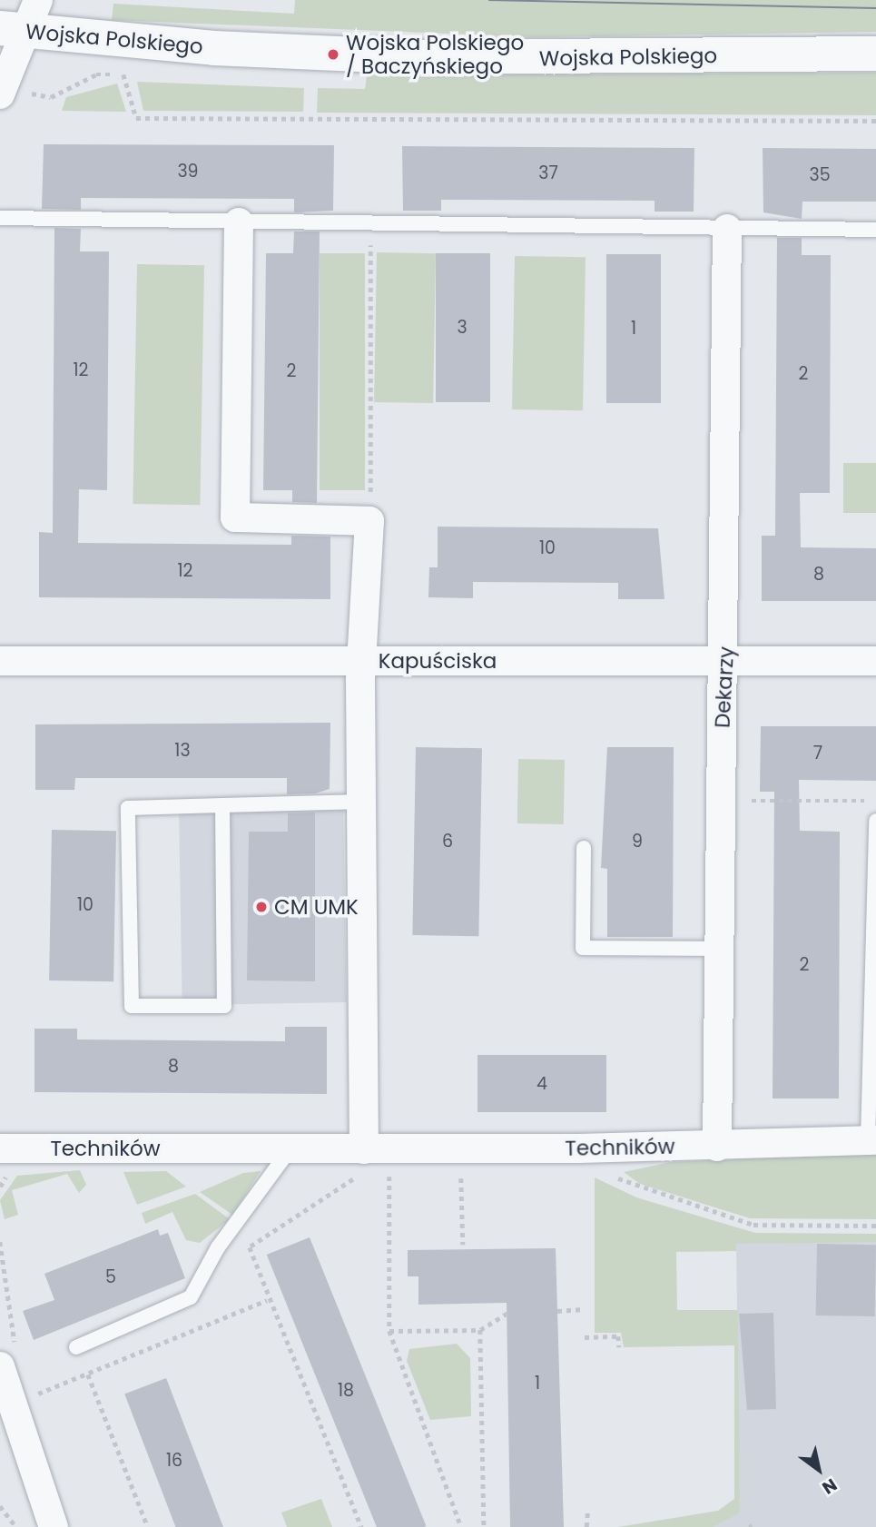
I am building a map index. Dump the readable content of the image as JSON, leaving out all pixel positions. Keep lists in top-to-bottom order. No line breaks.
{"streets":{"street":["Wojska Polskiego","Kapuściska","Dekarzy","Techników"]},"crossings":[["Kapuściska","Dekarzy"],["Dekarzy","Techników"]],"places":["Wojska Polskiego / Baczyńskiego","CM UMK"],"house_numbers":["39","37","35","3","1","12","2","2","10","12","8","13","7","6","9","10","2","8","4","5","1","18","16"],"north":"bottom right"}
